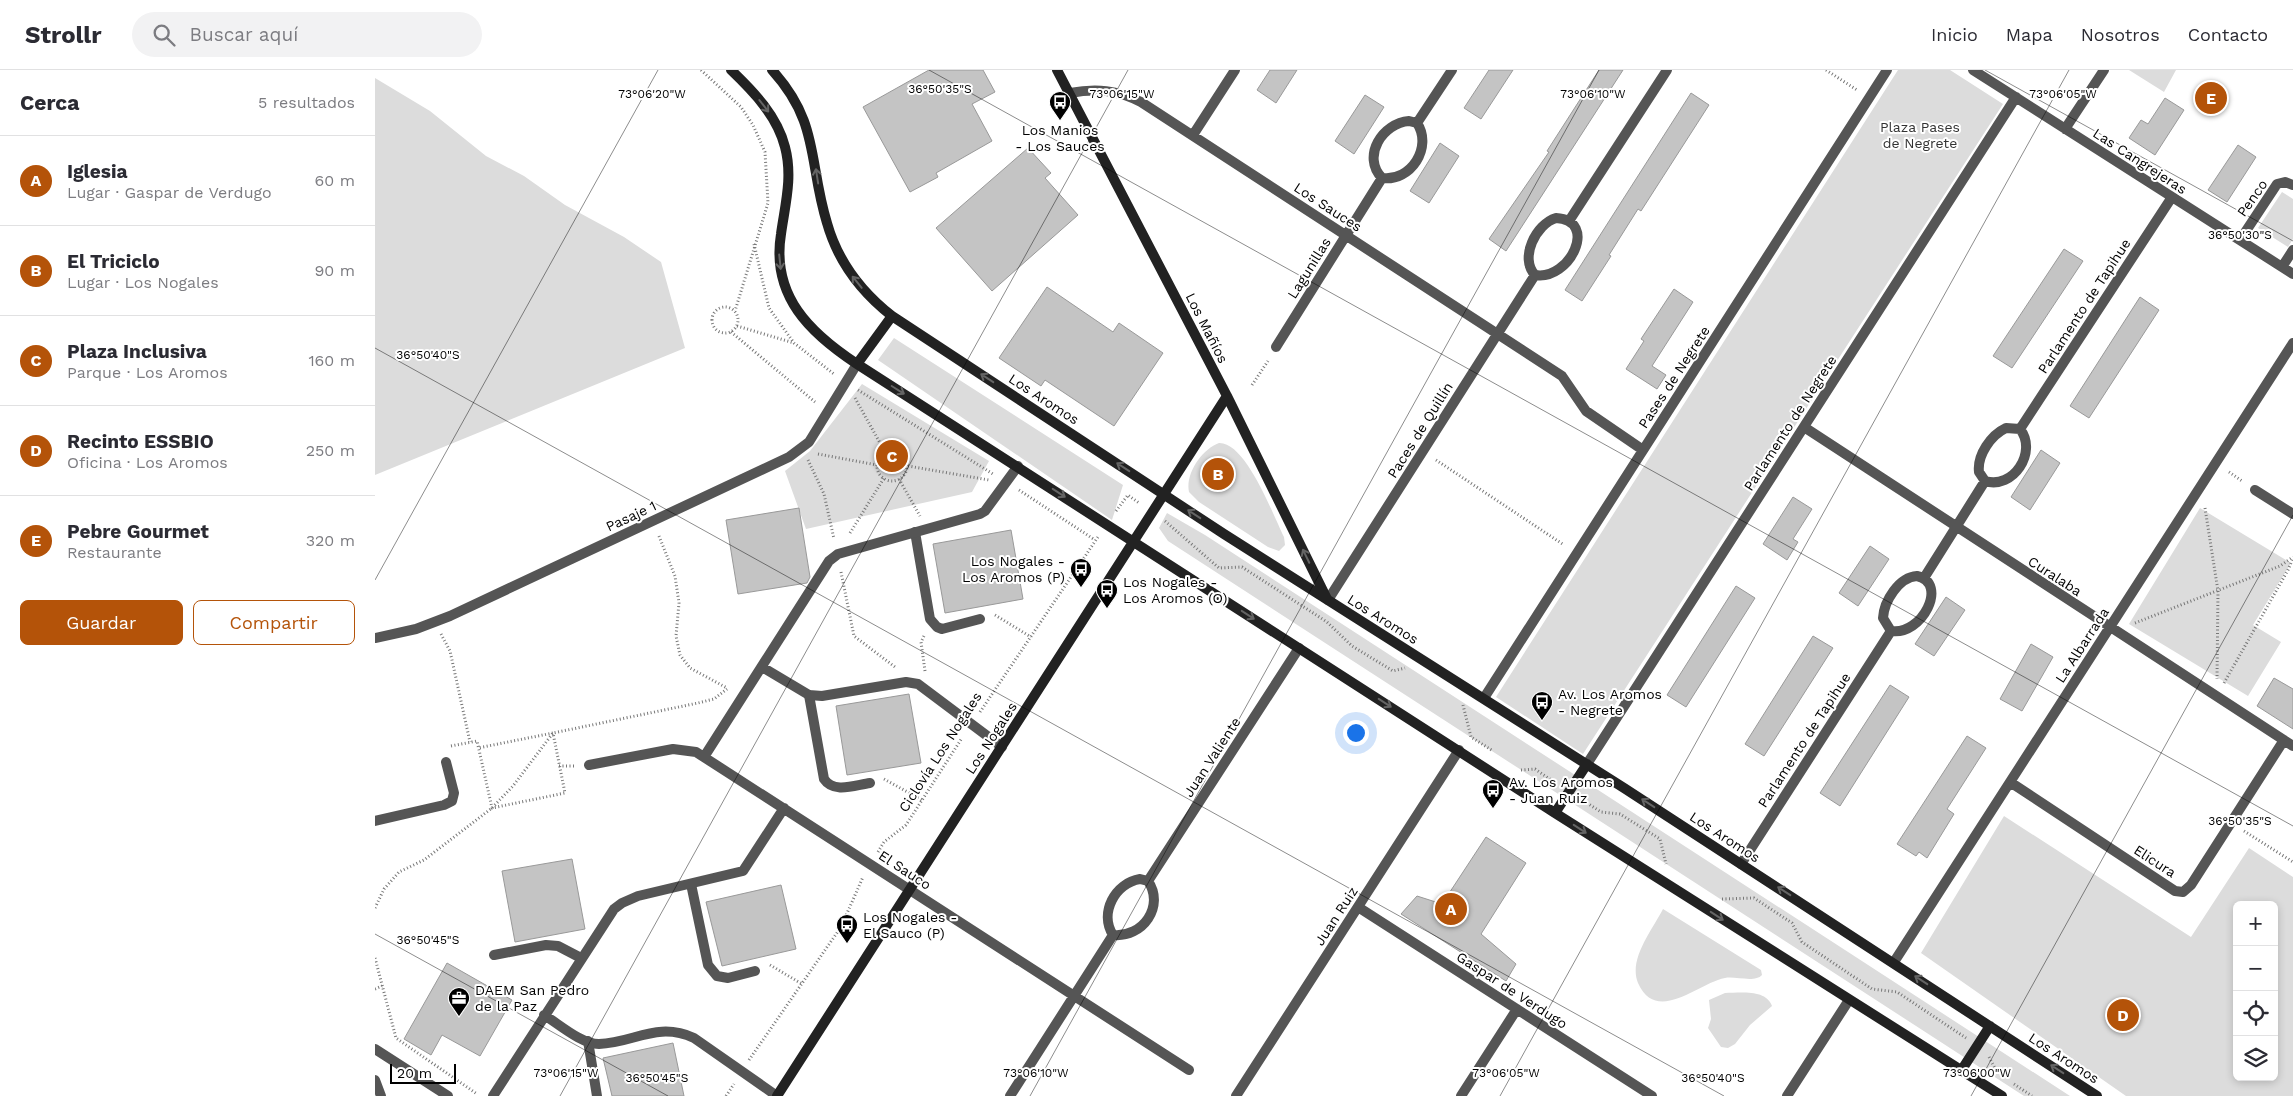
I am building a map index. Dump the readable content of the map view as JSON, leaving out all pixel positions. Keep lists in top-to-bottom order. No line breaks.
{"streets":{"main road":["Los Mañíos","Los Aromos","Los Nogales"],"street":["Las Cangrejeras","Penco","Los Sauces","Lagunillas","Parlamento de Tapihue","Pases de Negrete","Parlamento de Negrete","Paces de Quillín","Pasaje 1","Curalaba","La Albarrada","Juan Valiente","Elicura","El Sauco","Juan Ruiz","Gaspar de Verdugo"],"path":["Ciclovía Los Nogales"]},"crossings":[["Las Cangrejeras","Penco"],["Las Cangrejeras","Parlamento de Tapihue"],["Las Cangrejeras","Parlamento de Negrete"],["Los Sauces","Lagunillas"],["Los Sauces","Los Mañíos"],["Los Sauces","Pases de Negrete"],["Los Sauces","Paces de Quillín"],["Parlamento de Tapihue","Los Aromos"],["Los Mañíos","Los Aromos"],["Los Mañíos","Paces de Quillín"],["Los Mañíos","Los Nogales"],["Pases de Negrete","Los Aromos"],["Los Aromos","Parlamento de Negrete"],["Los Aromos","Paces de Quillín"],["Los Aromos","La Albarrada"],["Los Aromos","Los Nogales"],["Parlamento de Negrete","Curalaba"],["Curalaba","La Albarrada"],["Curalaba","Elicura"],["La Albarrada","Elicura"],["Los Nogales","El Sauco"],["Ciclovía Los Nogales","El Sauco"],["Juan Ruiz","Gaspar de Verdugo"]],"one_way":["Los Mañíos"],"parks":["Plaza Pases de Negrete"],"places":{"bus stop":["Los Manios - Los Sauces","Los Nogales - Los Aromos (P)","Los Nogales - Los Aromos (O)","Av. Los Aromos - Negrete","Av. Los Aromos - Juan Ruiz","Los Nogales - El Sauco (P)"],"office":["DAEM San Pedro de la Paz"]},"scale_bar":"20 m","page":{"header":"Strollr","search":"Buscar aquí","nav":["Inicio","Mapa","Nosotros","Contacto"],"heading":["Cerca","5 resultados"],"pins":["E","C","B","A","D"],"list":[{"mark":"A","name":"Iglesia","note":"Lugar · Gaspar de Verdugo","value":"60 m"},{"mark":"B","name":"El Triciclo","note":"Lugar · Los Nogales","value":"90 m"},{"mark":"C","name":"Plaza Inclusiva","note":"Parque · Los Aromos","value":"160 m"},{"mark":"D","name":"Recinto ESSBIO","note":"Oficina · Los Aromos","value":"250 m"},{"mark":"E","name":"Pebre Gourmet","note":"Restaurante","value":"320 m"}],"buttons":["Guardar","Compartir"],"map_buttons":["+","−"],"scale":"20 m"},"coordinates":["36°50'35\"S","73°06'20\"W","73°06'15\"W","73°06'10\"W","73°06'05\"W","36°50'30\"S","36°50'40\"S","36°50'45\"S","73°06'00\"W"]}
